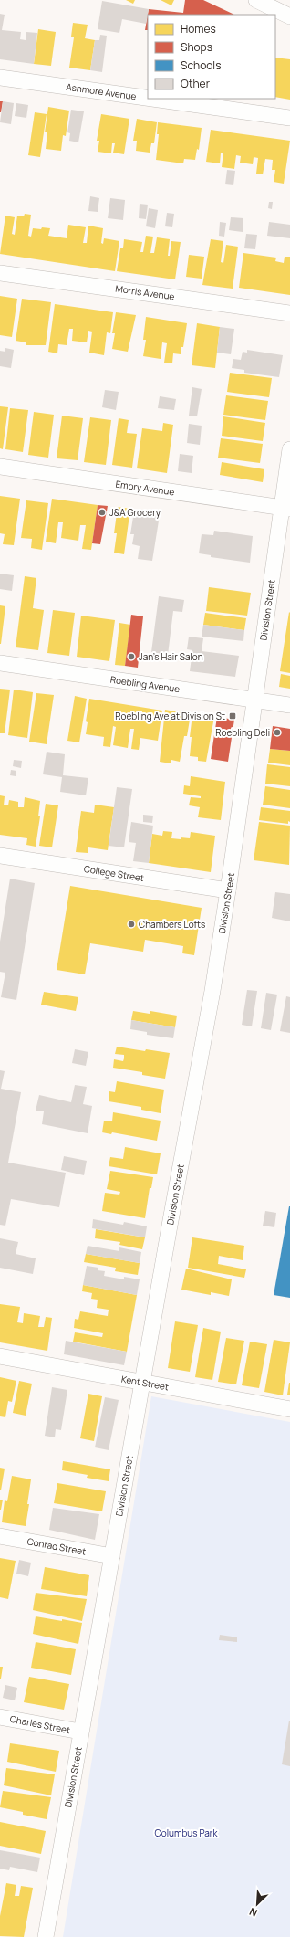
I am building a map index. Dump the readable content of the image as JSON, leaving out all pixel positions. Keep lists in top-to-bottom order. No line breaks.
{"streets":{"street":["Ashmore Avenue","Morris Avenue","Emory Avenue","Division Street","Roebling Avenue","College Street","Kent Street","Conrad Street","Charles Street"]},"crossings":[["Emory Avenue","Division Street"],["Division Street","Roebling Avenue"],["Division Street","College Street"],["Division Street","Kent Street"],["Division Street","Conrad Street"],["Division Street","Charles Street"]],"parks":["Columbus Park"],"places":{"other":["J&A Grocery","Jan's Hair Salon","Roebling Deli","Chambers Lofts"],"transit":["Roebling Ave at Division St"]},"legend":["Homes","Shops","Schools","Other"],"north":"bottom left"}
